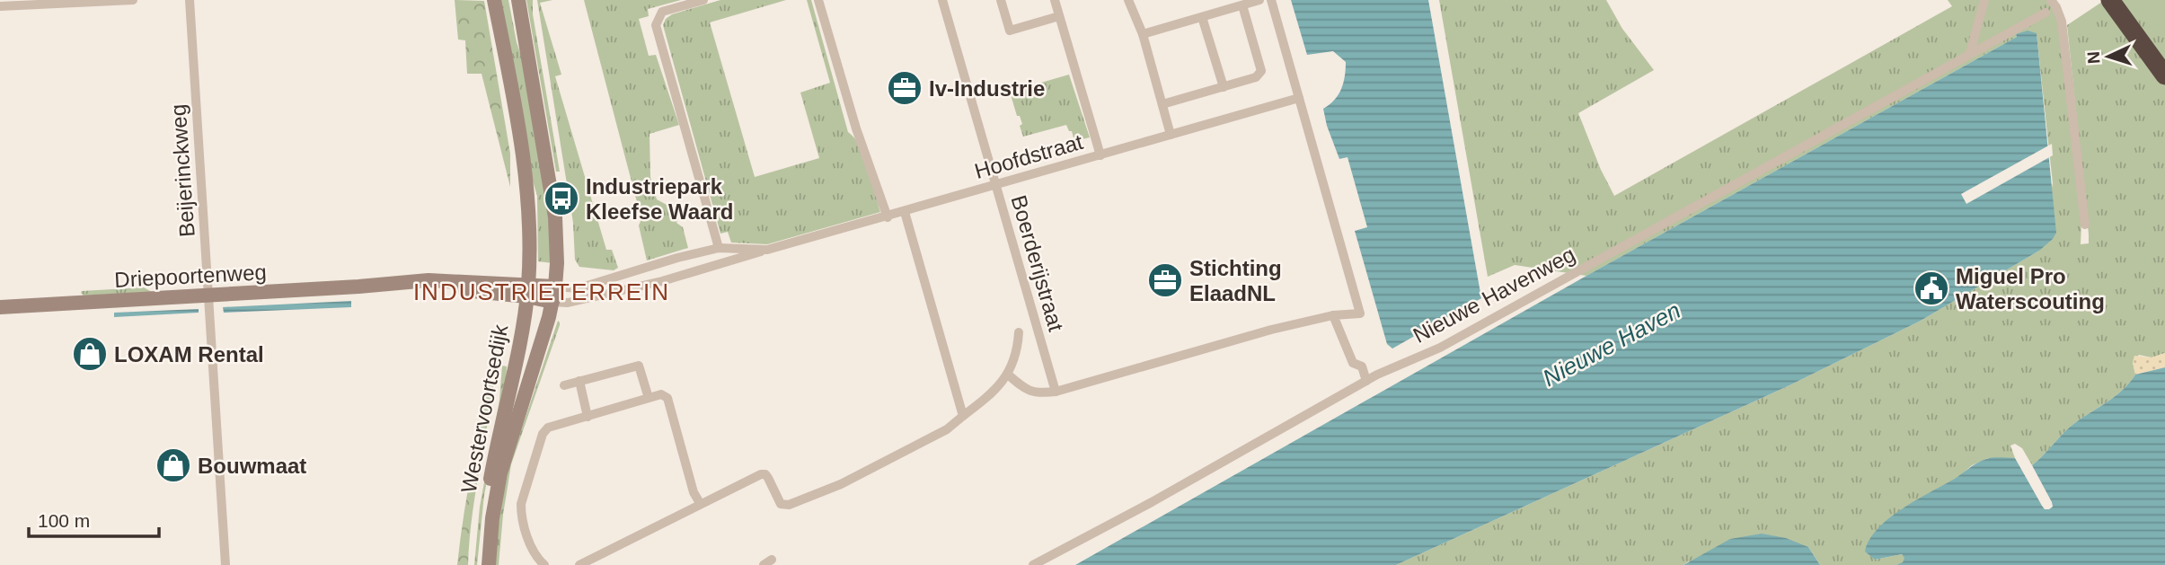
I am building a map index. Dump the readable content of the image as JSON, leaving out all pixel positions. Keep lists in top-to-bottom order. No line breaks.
{"streets":{"main road":["Driepoortenweg","Westervoortsedijk"],"street":["Hoofdstraat","Beijerinckweg","Boerderijstraat","Nieuwe Havenweg"]},"crossings":[["Hoofdstraat","Boerderijstraat"],["Beijerinckweg","Driepoortenweg"],["Driepoortenweg","Westervoortsedijk"]],"districts":["INDUSTRIETERREIN"],"water":["Nieuwe Haven"],"places":{"office":["Iv-Industrie","Stichting ElaadNL"],"bus stop":["Industriepark Kleefse Waard"],"public building":["Miguel Pro Waterscouting"],"shop":["LOXAM Rental","Bouwmaat"]},"scale_bar":"100 m","north":"left"}
